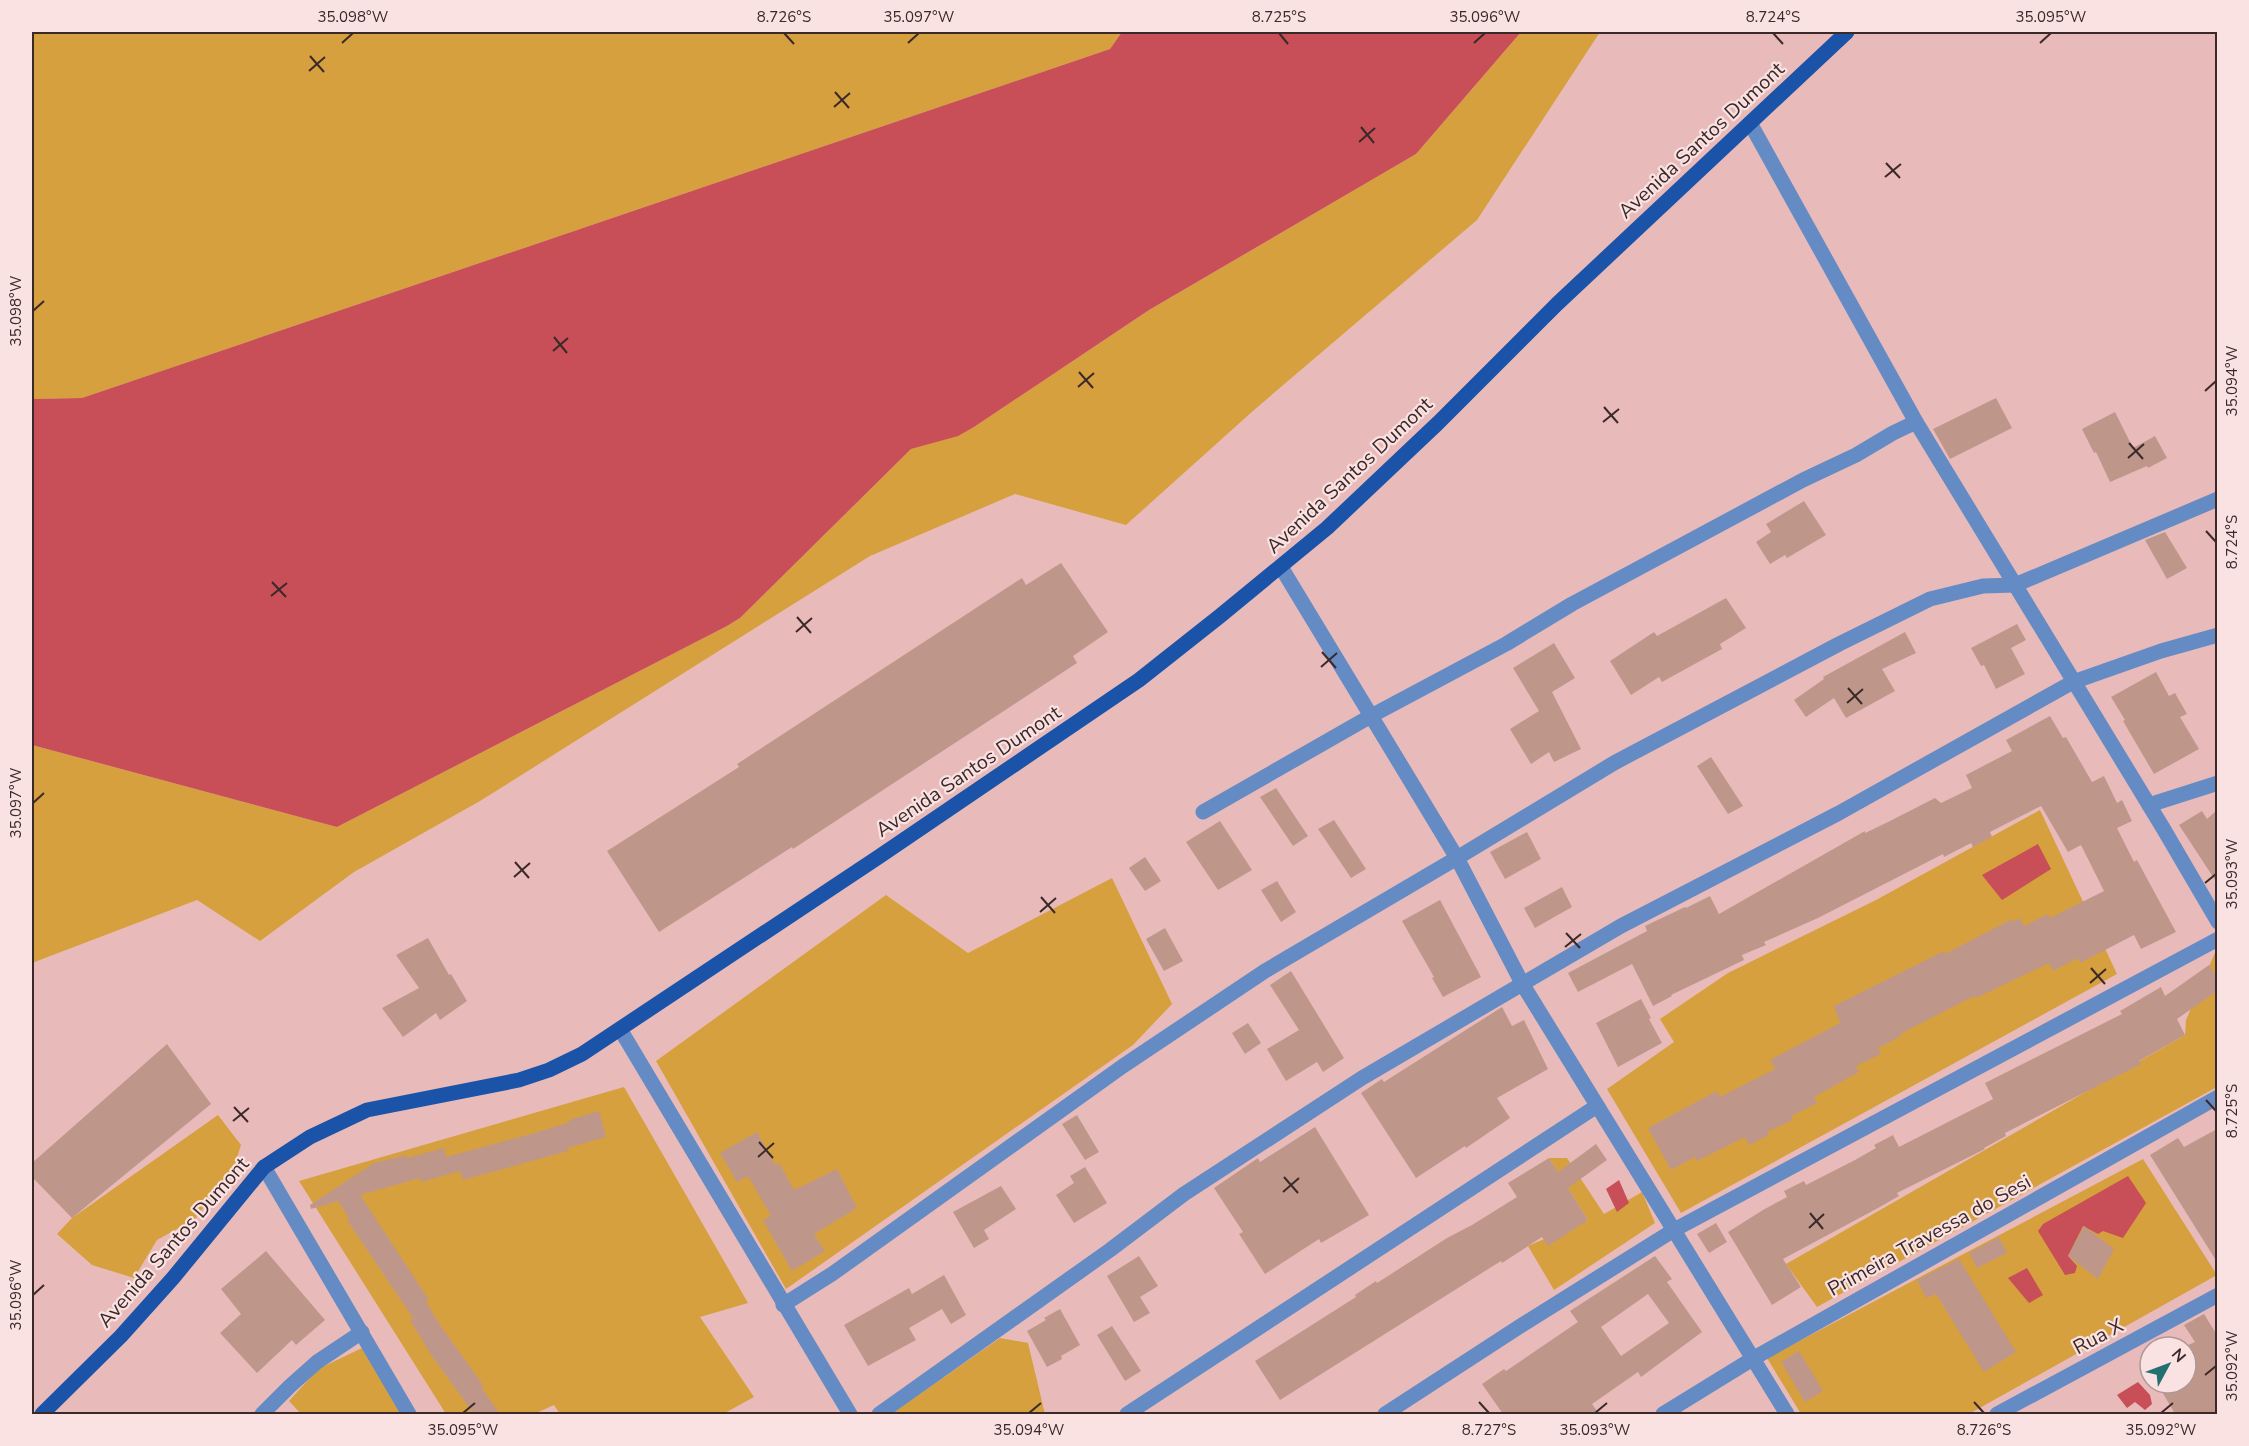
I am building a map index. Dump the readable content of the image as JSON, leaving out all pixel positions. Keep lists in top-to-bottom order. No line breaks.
{"streets":{"main road":["Avenida Santos Dumont"],"street":["Primeira Travessa do Sesi","Rua X"]},"north":"top right","coordinates":["35.098°W","8.726°S","35.097°W","8.725°S","35.096°W","8.724°S","35.095°W","35.094°W","35.093°W","35.092°W","8.727°S"]}
